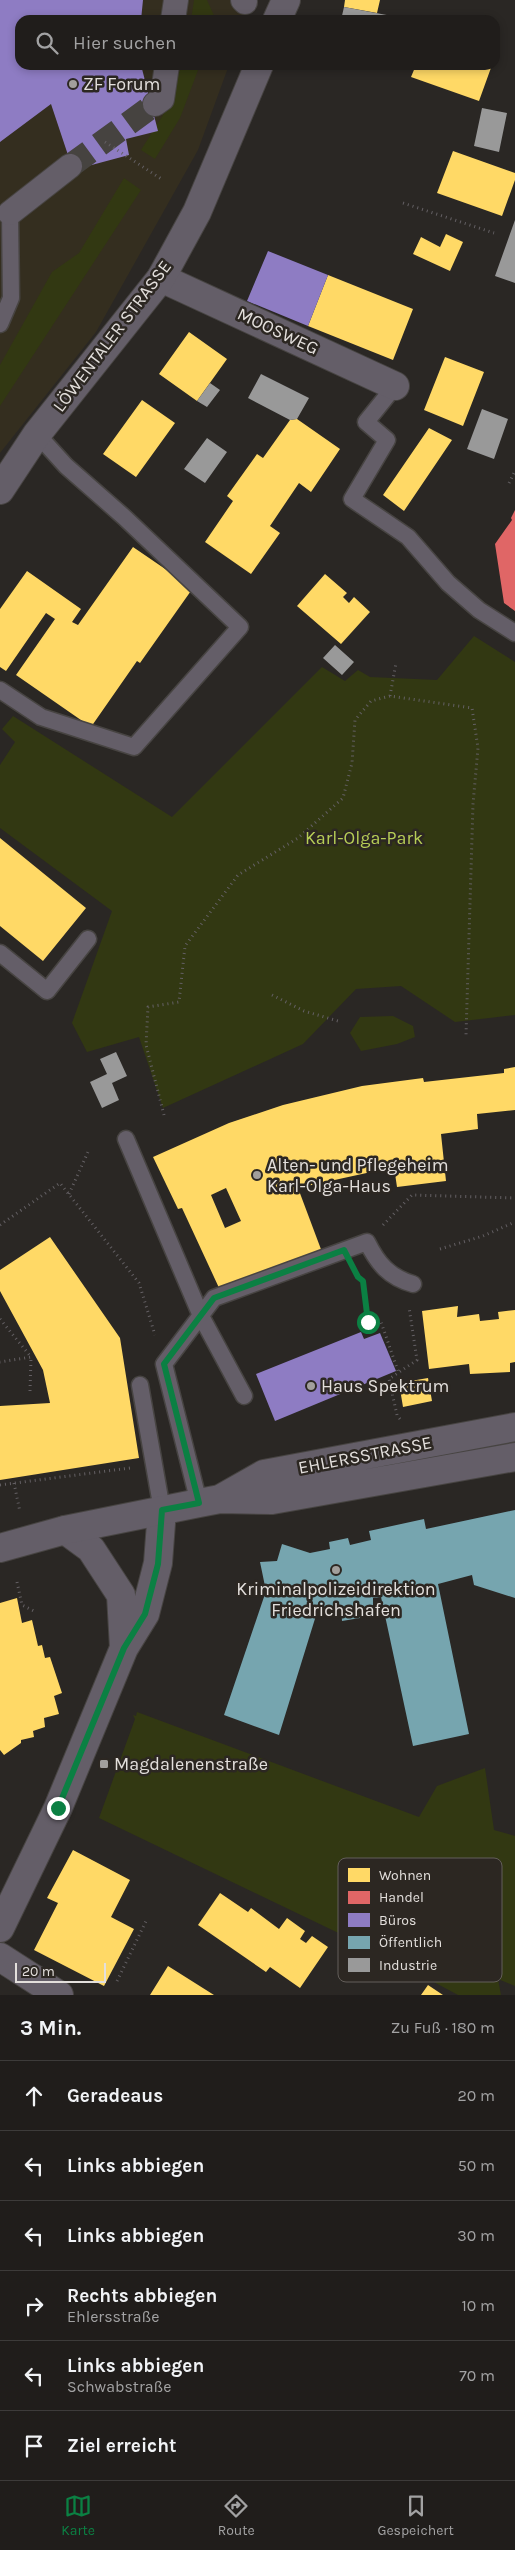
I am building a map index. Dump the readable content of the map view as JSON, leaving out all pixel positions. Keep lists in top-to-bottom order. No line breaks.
{"streets":{"street":["MOOSWEG","LÖWENTALER STRASSE","EHLERSSTRASSE"]},"crossings":[["MOOSWEG","LÖWENTALER STRASSE"]],"parks":["Karl-Olga-Park"],"places":{"other":["ZF Forum","Alten- und Pflegeheim Karl-Olga-Haus","Haus Spektrum","Kriminalpolizeidirektion Friedrichshafen"],"transit":["Magdalenenstraße"]},"legend":["Wohnen","Handel","Büros","Öffentlich","Industrie"],"scale_bar":"20 m","page":{"search":"Hier suchen","scale":"20 m","heading":["3 Min.","Zu Fuß · 180 m"],"list":[["Geradeaus","20 m"],["Links abbiegen","50 m"],["Links abbiegen","30 m"],["Rechts abbiegen","Ehlersstraße","10 m"],["Links abbiegen","Schwabstraße","70 m"],"Ziel erreicht"],"nav":["Karte","Route","Gespeichert"]}}
